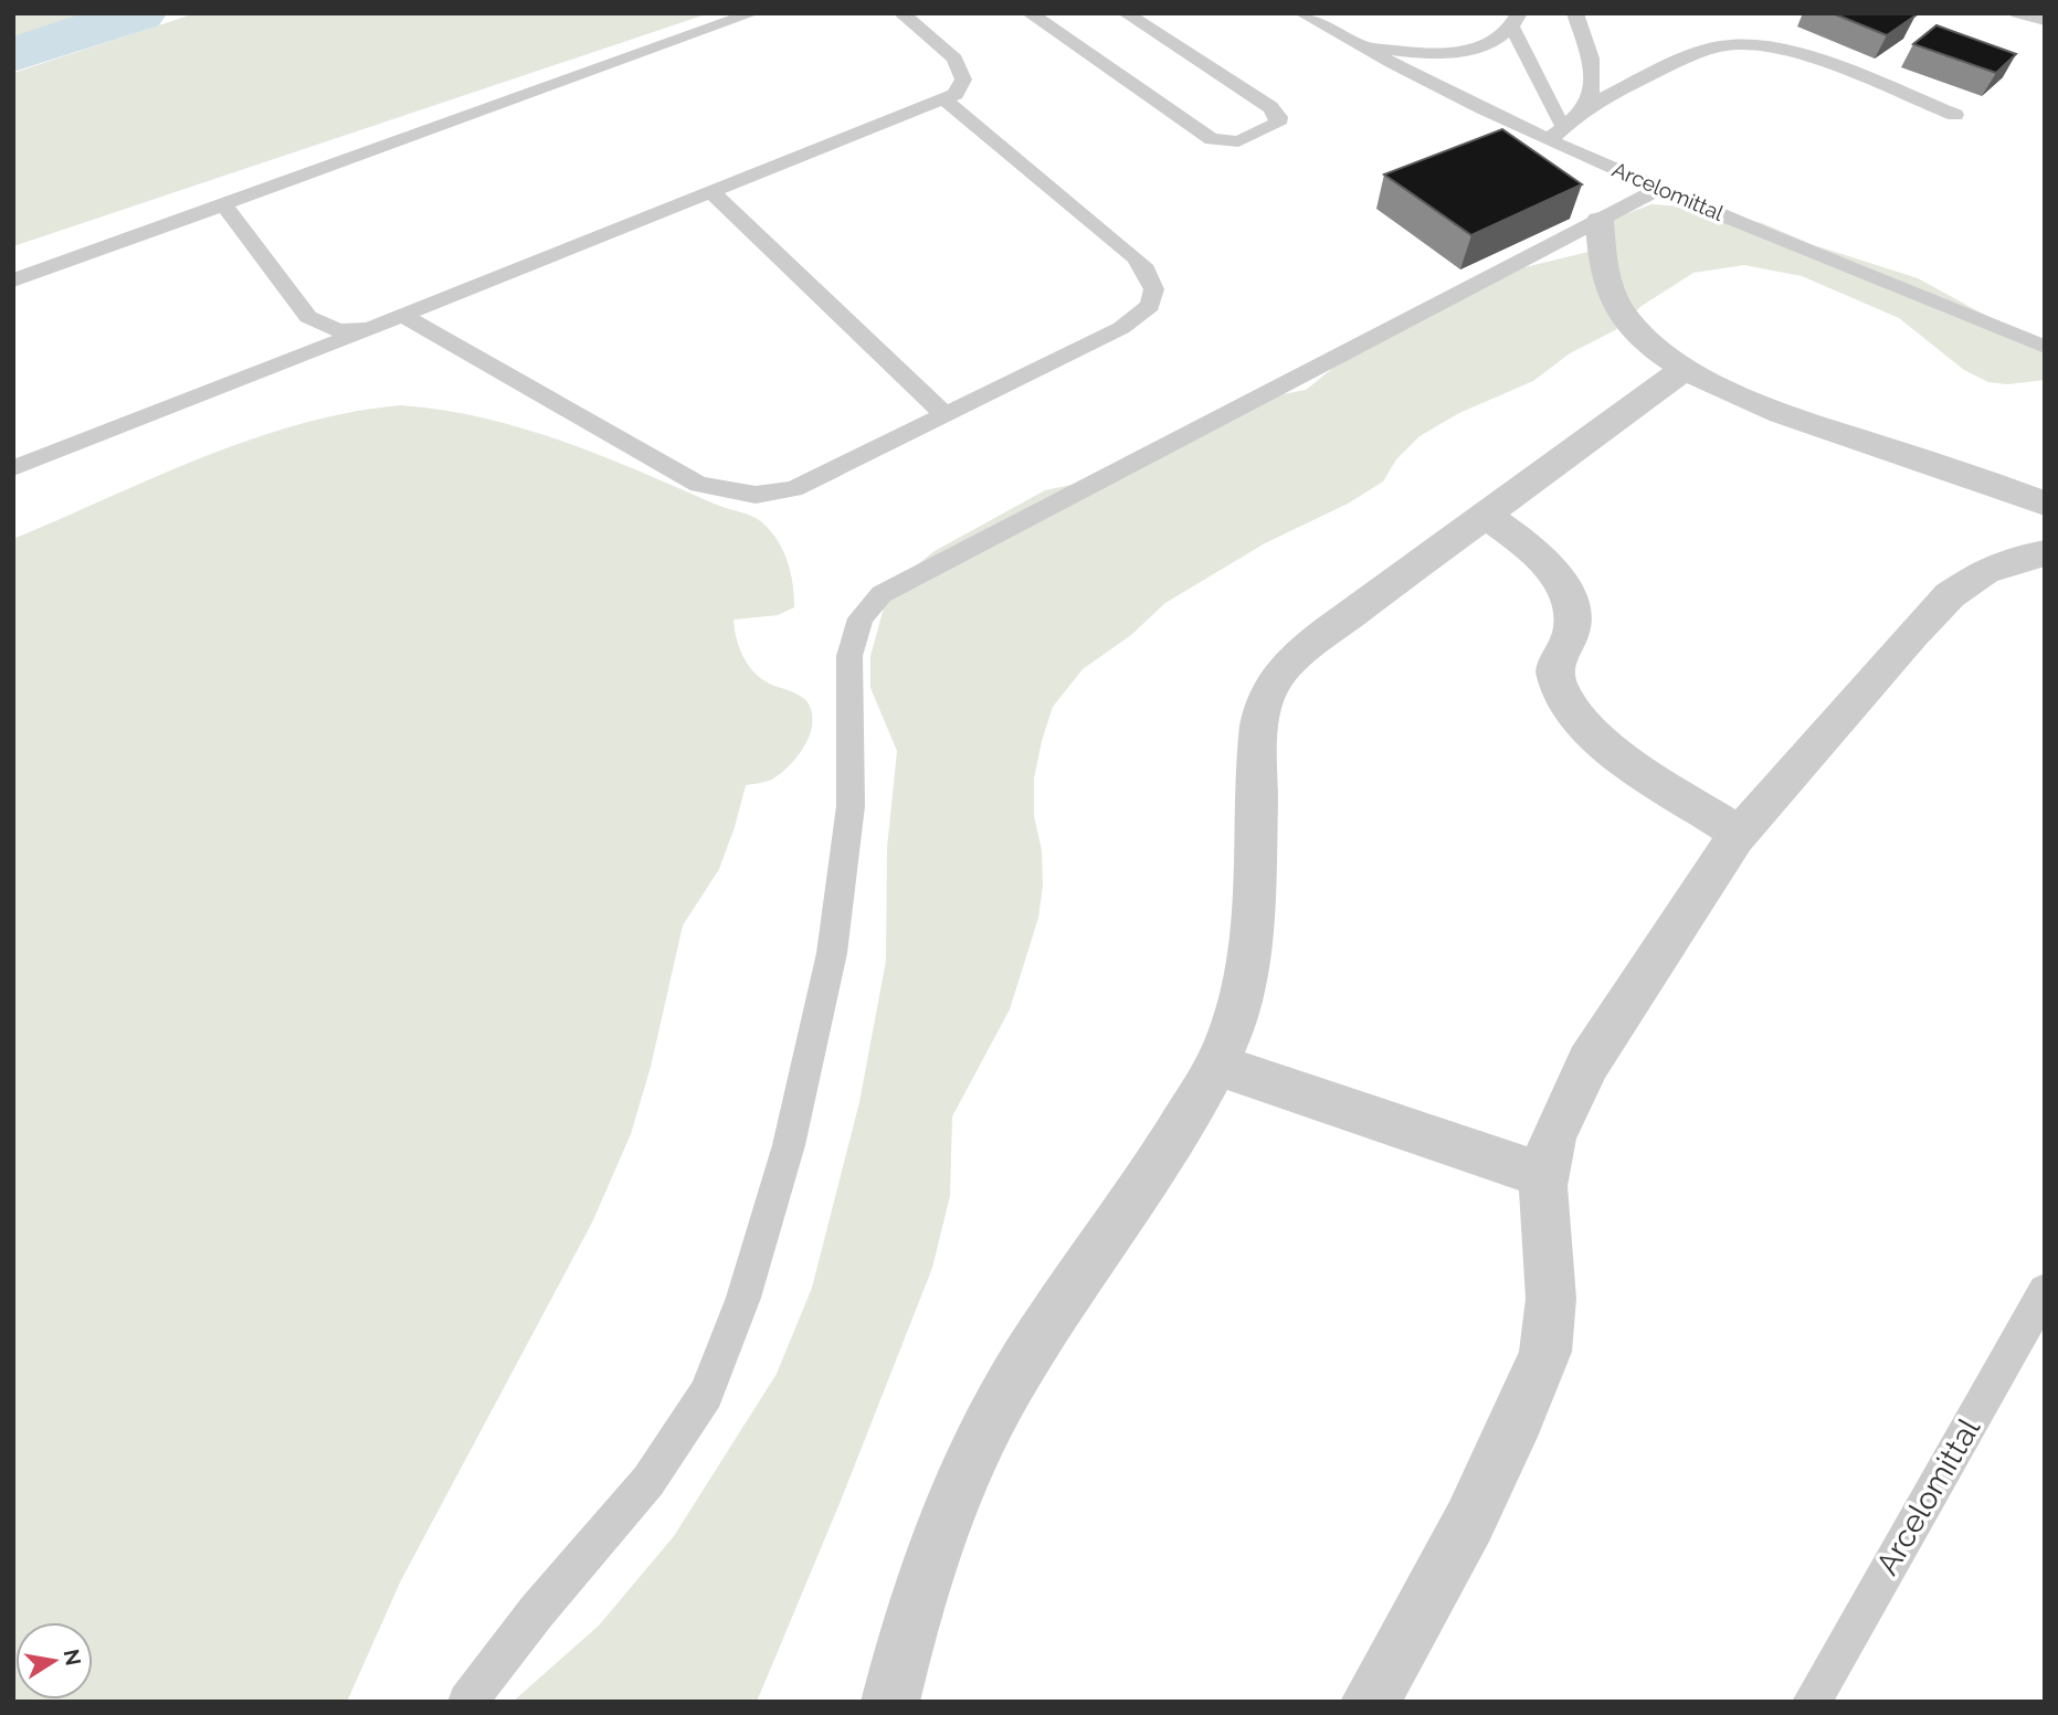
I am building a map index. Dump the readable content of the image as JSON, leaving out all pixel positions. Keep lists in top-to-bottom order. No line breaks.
{"streets":{"lane":["Arcelomittal"]},"north":"right"}
